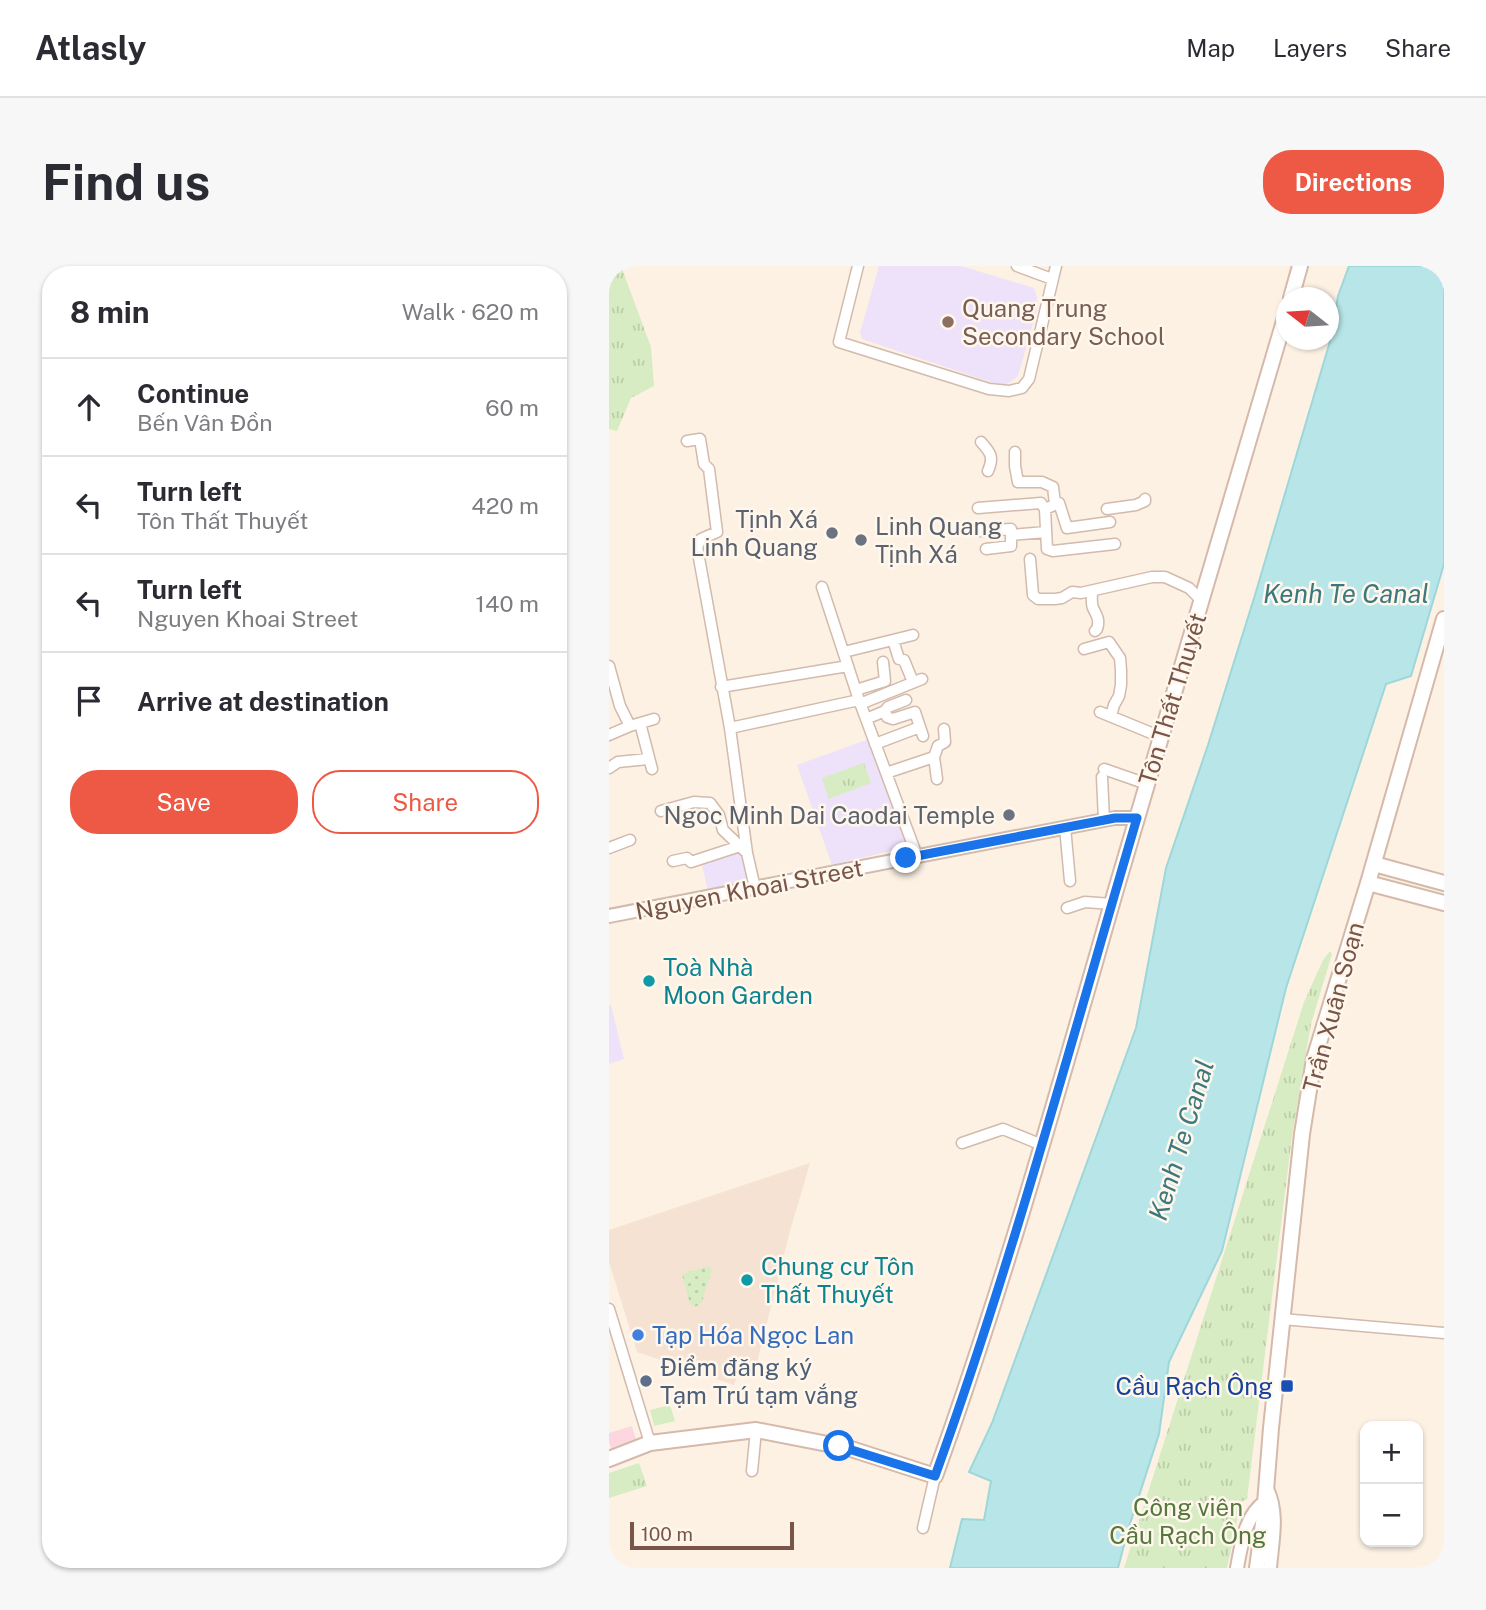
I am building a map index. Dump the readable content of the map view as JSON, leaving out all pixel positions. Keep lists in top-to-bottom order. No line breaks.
{"streets":{"main road":["Tôn Thất Thuyết","Trần Xuân Soạn"],"street":["Nguyen Khoai Street"]},"crossings":[["Tôn Thất Thuyết","Nguyen Khoai Street"]],"water":["Kenh Te Canal"],"parks":["Công viên Cầu Rạch Ông"],"places":{"other":["Quang Trung Secondary School","Tịnh Xá Linh Quang","Linh Quang Tịnh Xá","Ngoc Minh Dai Caodai Temple","Toà Nhà Moon Garden","Chung cư Tôn Thất Thuyết","Tạp Hóa Ngọc Lan","Điểm đăng ký Tạm Trú tạm vắng"],"transit":["Cầu Rạch Ông"]},"scale_bar":"100 m","north":"left","page":{"header":"Atlasly","nav":["Map","Layers","Share"],"buttons":["Directions",["Save","Share"]],"title":"Find us","heading":["8 min","Walk · 620 m"],"list":[["Continue","Bến Vân Đồn","60 m"],["Turn left","Tôn Thất Thuyết","420 m"],["Turn left","Nguyen Khoai Street","140 m"],"Arrive at destination"],"map_buttons":["+","−"],"scale":"100 m"}}
